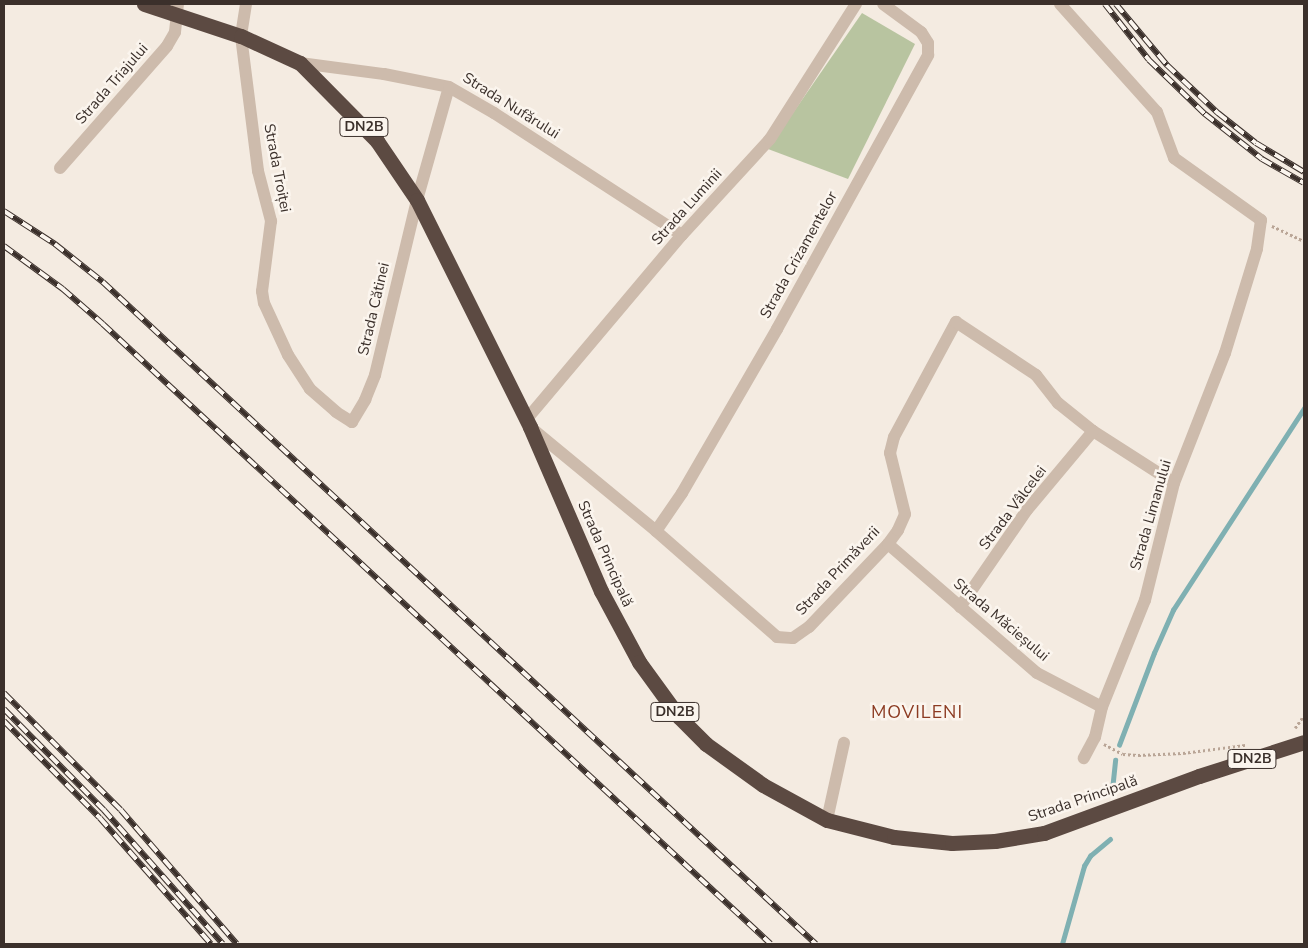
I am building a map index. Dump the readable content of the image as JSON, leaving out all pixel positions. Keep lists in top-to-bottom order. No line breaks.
{"streets":{"highway":["DN2B","Strada Principală"],"street":["Strada Triajului","Strada Nufărului","Strada Troiței","Strada Luminii","Strada Crizamentelor","Strada Cătinei","Strada Vâlcelei","Strada Limanului","Strada Primăverii","Strada Măcieșului"]},"crossings":[["Strada Triajului","Strada Principală"],["Strada Nufărului","Strada Luminii"],["Strada Nufărului","Strada Cătinei"],["Strada Nufărului","Strada Principală"],["Strada Troiței","Strada Cătinei"],["Strada Troiței","Strada Principală"],["Strada Luminii","Strada Principală"],["Strada Luminii","Strada Primăverii"],["Strada Crizamentelor","Strada Primăverii"],["Strada Cătinei","Strada Principală"],["Strada Vâlcelei","Strada Primăverii"],["Strada Vâlcelei","Strada Măcieșului"],["Strada Limanului","Strada Primăverii"],["Strada Limanului","Strada Măcieșului"],["Strada Principală","Strada Primăverii"],["Strada Primăverii","Strada Măcieșului"]],"districts":["MOVILENI"]}
